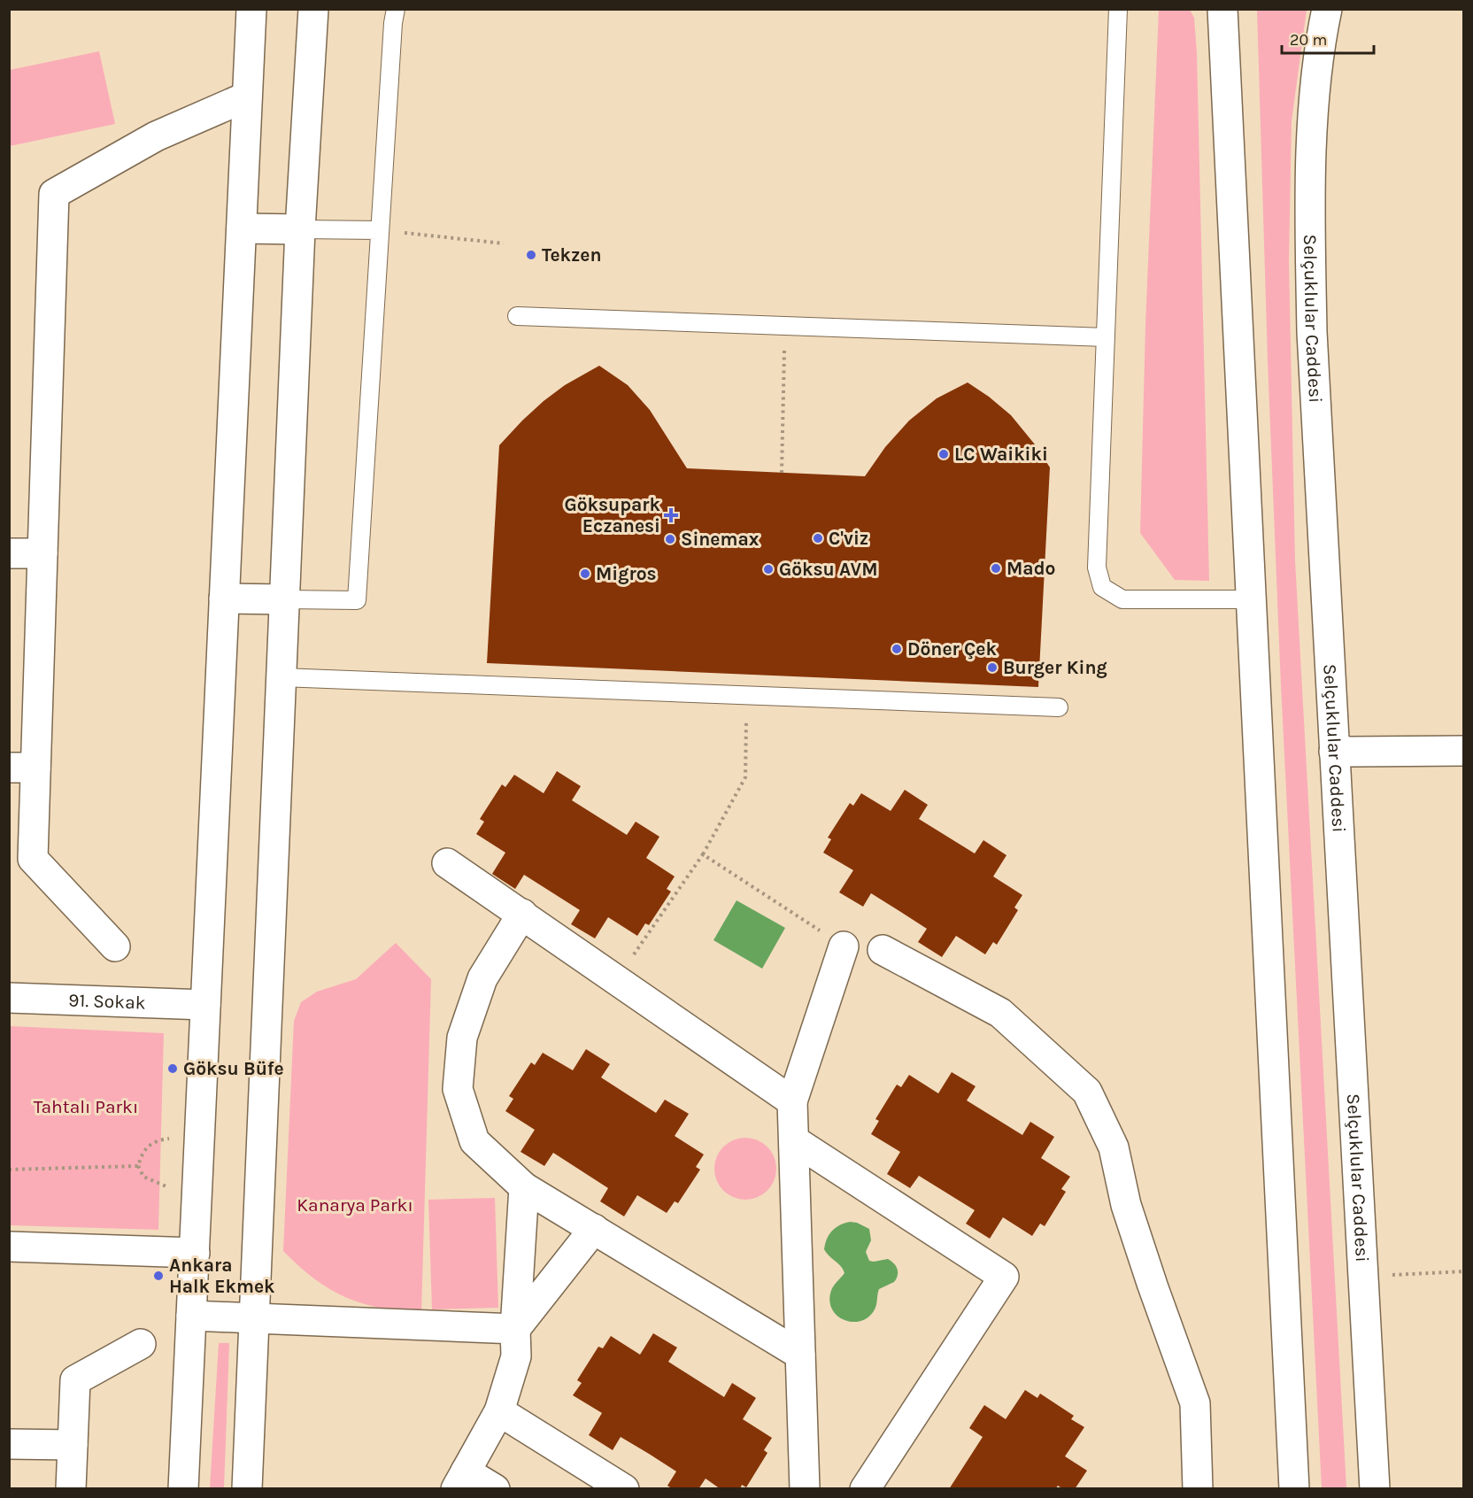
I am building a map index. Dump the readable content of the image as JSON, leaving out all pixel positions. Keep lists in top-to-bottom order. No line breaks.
{"streets":{"street":["Selçuklular Caddesi","91. Sokak"]},"parks":["Tahtalı Parkı","Kanarya Parkı"],"places":{"other":["Tekzen","LC Waikiki","C'viz","Sinemax","Mado","Göksu AVM","Migros","Döner Çek","Burger King","Göksu Büfe","Ankara Halk Ekmek"],"health":["Göksupark Eczanesi"]},"scale_bar":"20 m"}
